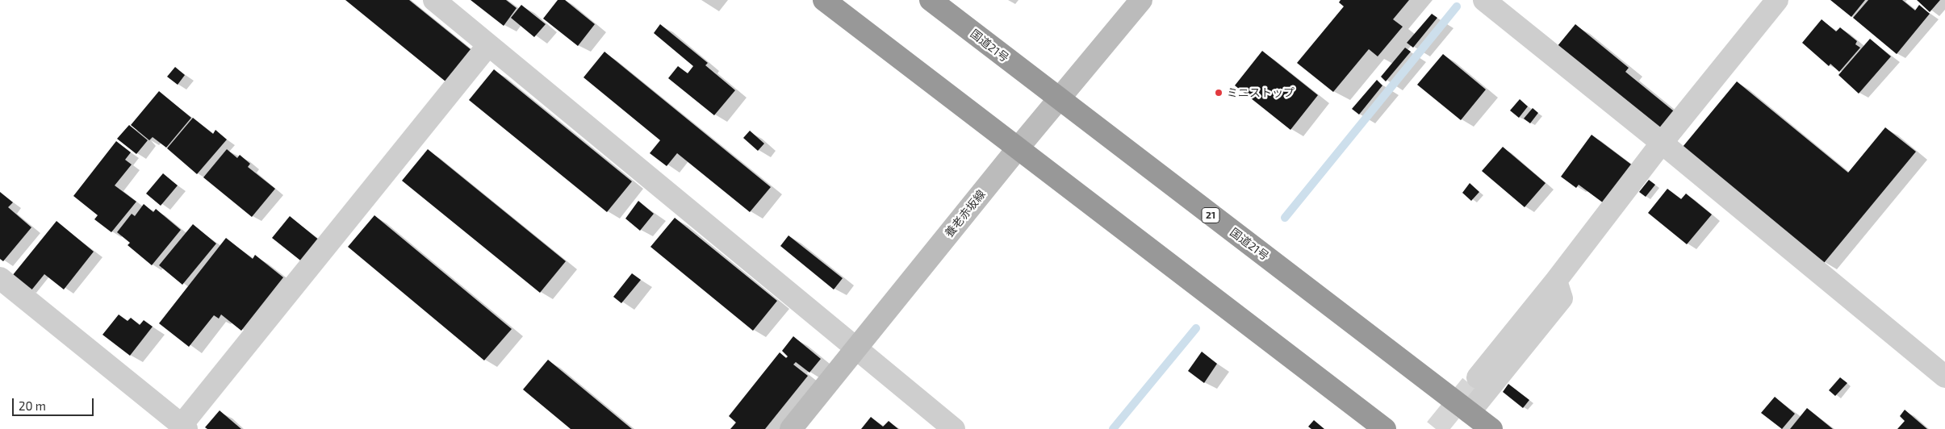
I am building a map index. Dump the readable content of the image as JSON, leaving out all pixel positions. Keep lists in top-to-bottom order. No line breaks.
{"streets":{"highway":["国道21号","21"],"main road":["養老赤坂線"]},"crossings":[["国道21号","養老赤坂線"]],"places":["ミニストップ"],"scale_bar":"20 m"}
